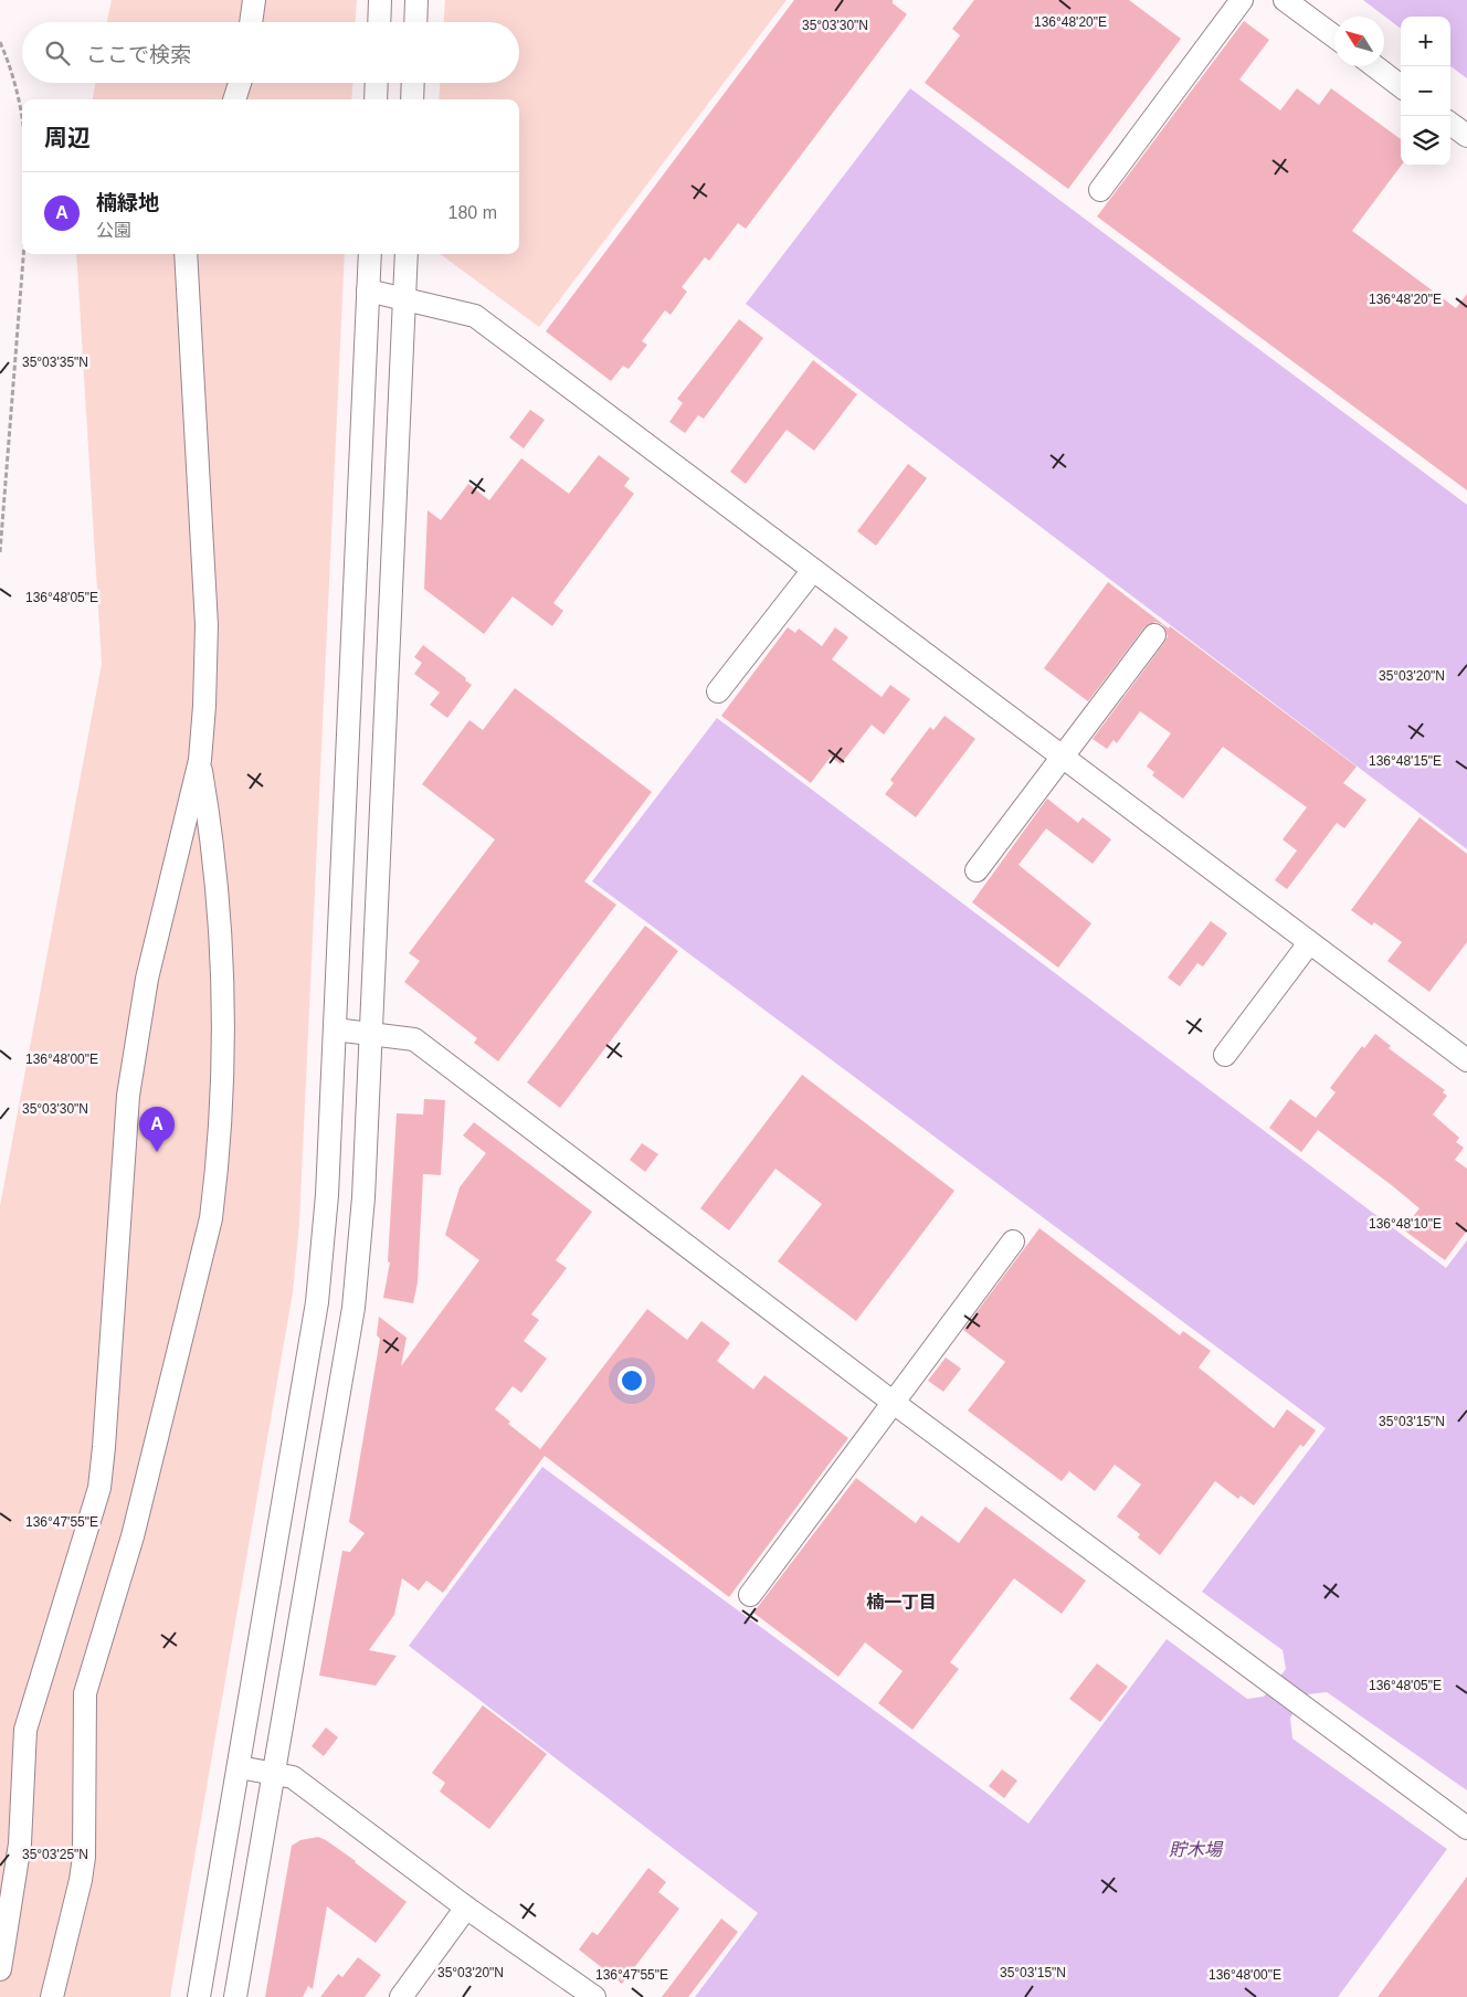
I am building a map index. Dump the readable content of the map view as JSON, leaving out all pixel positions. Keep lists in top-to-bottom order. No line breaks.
{"districts":["楠一丁目"],"water":["貯木場"],"north":"top left","page":{"map_buttons":["+","−"],"search":"ここで検索","heading":"周辺","list":[{"mark":"A","name":"楠緑地","note":"公園","value":"180 m"}],"pins":"A"},"coordinates":["136°48'20\"E","35°03'30\"N","35°03'35\"N","136°48'05\"E","35°03'20\"N","136°48'15\"E","136°48'00\"E","136°48'10\"E","35°03'15\"N","136°47'55\"E","35°03'25\"N"]}
